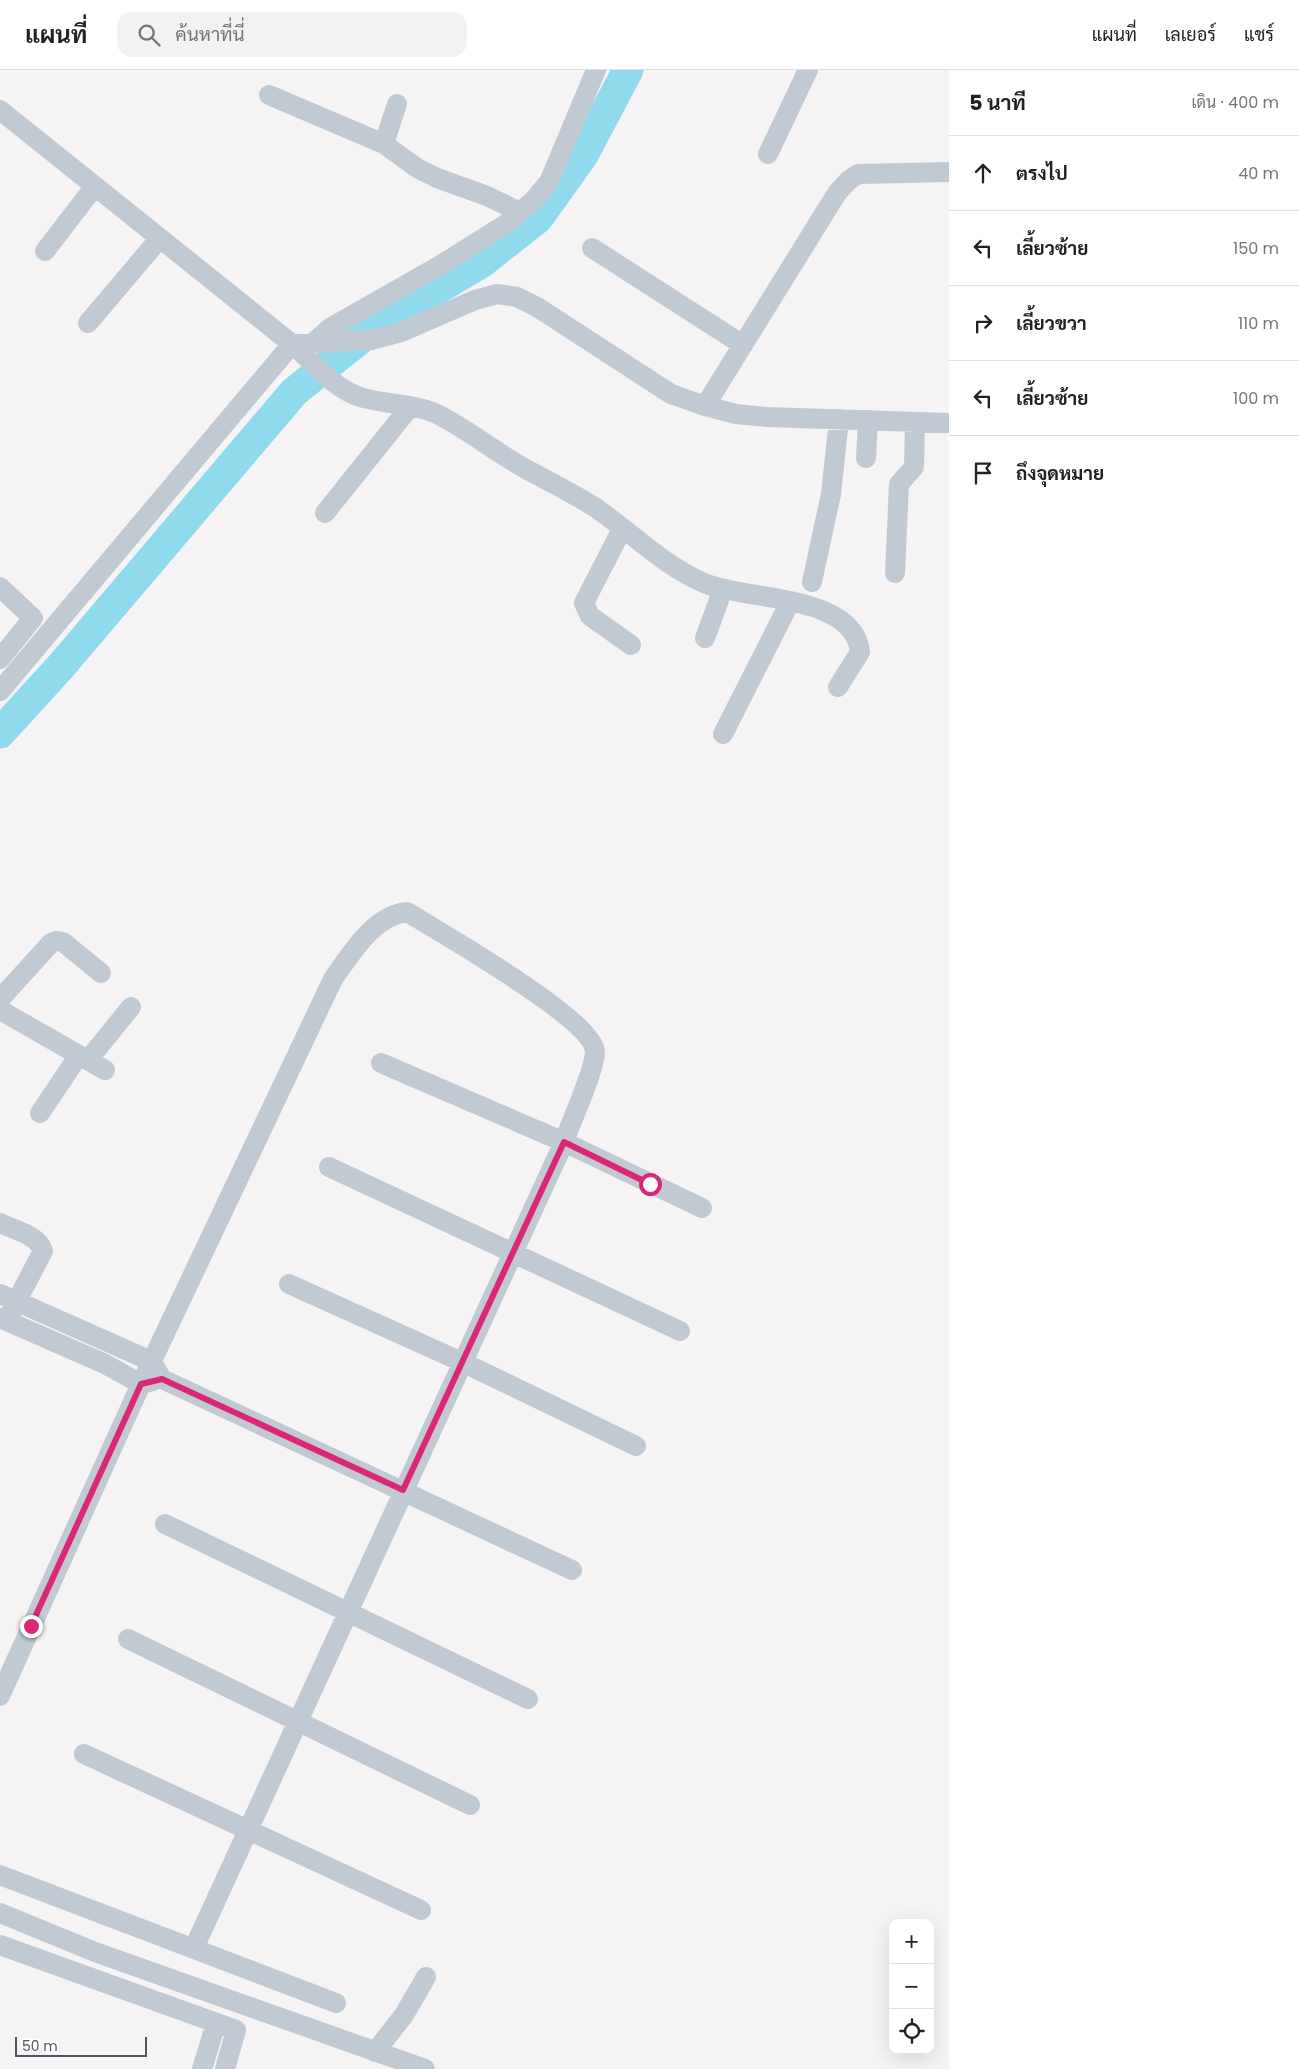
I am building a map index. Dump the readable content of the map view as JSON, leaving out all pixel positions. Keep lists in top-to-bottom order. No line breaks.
{"scale_bar":"50 m","page":{"header":"แผนที่","search":"ค้นหาที่นี่","nav":["แผนที่","เลเยอร์","แชร์"],"heading":["5 นาที","เดิน · 400 m"],"list":[["ตรงไป","40 m"],["เลี้ยวซ้าย","150 m"],["เลี้ยวขวา","110 m"],["เลี้ยวซ้าย","100 m"],"ถึงจุดหมาย"],"map_buttons":["+","−"],"scale":"50 m"}}
